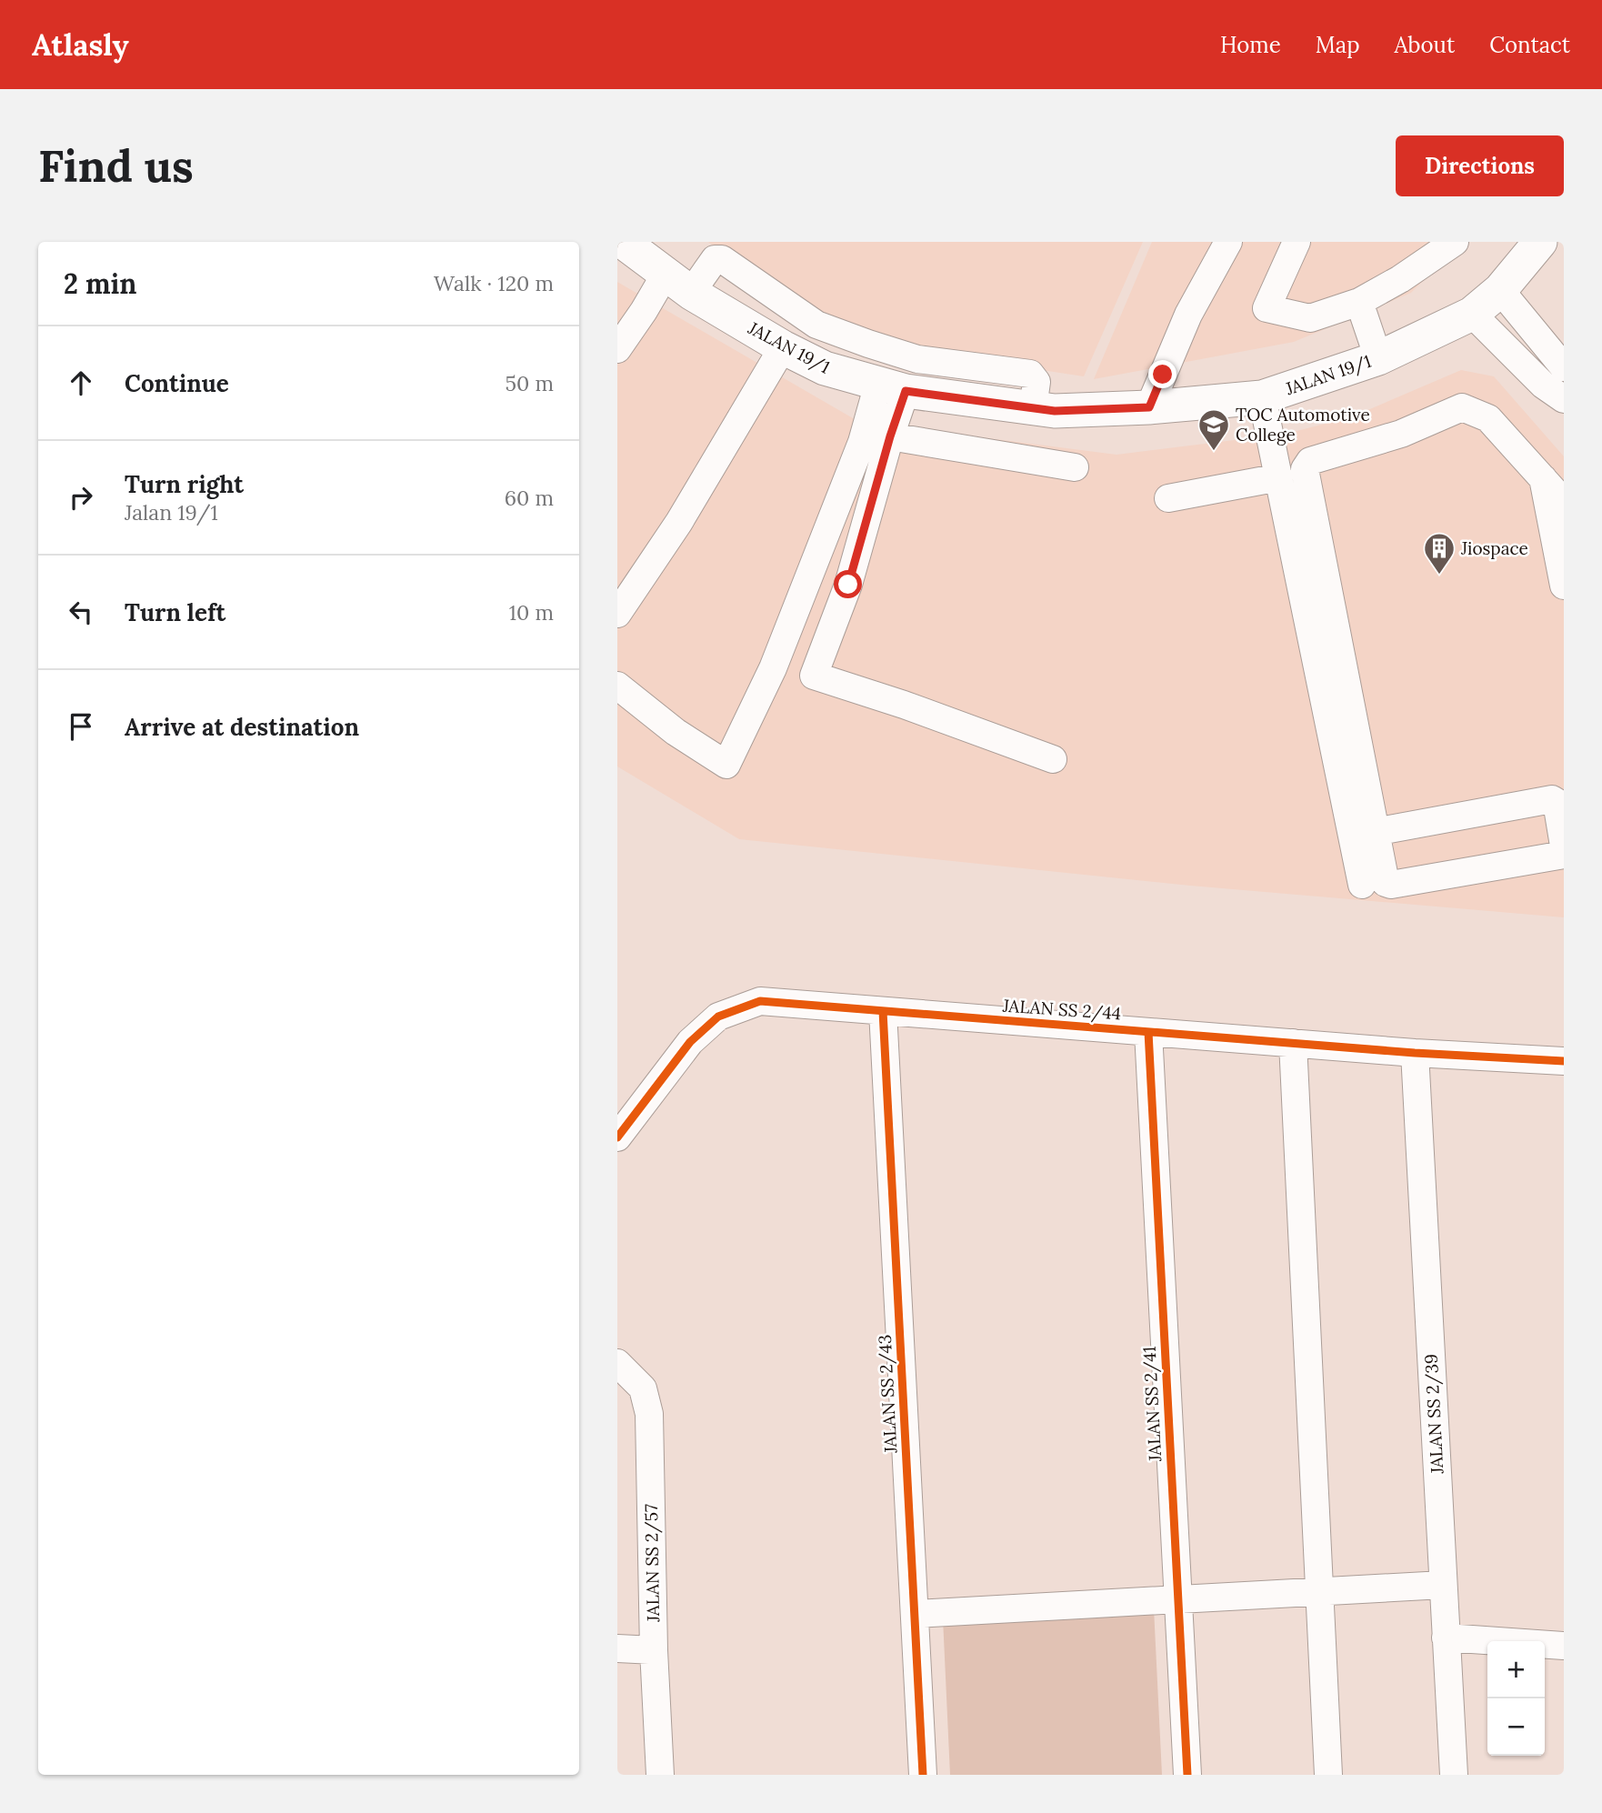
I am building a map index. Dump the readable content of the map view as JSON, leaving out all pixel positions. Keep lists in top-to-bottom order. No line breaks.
{"streets":{"main road":["JALAN 19/1"],"street":["JALAN SS 2/44","JALAN SS 2/43","JALAN SS 2/41","JALAN SS 2/39","JALAN SS 2/57"]},"crossings":[["JALAN SS 2/44","JALAN SS 2/43"],["JALAN SS 2/44","JALAN SS 2/41"],["JALAN SS 2/44","JALAN SS 2/39"]],"places":{"school or university":["TOC Automotive College"],"building":["Jiospace"]},"page":{"header":"Atlasly","nav":["Home","Map","About","Contact"],"buttons":"Directions","title":"Find us","heading":["2 min","Walk · 120 m"],"list":[["Continue","50 m"],["Turn right","Jalan 19/1","60 m"],["Turn left","10 m"],"Arrive at destination"],"map_buttons":["+","−"]}}
